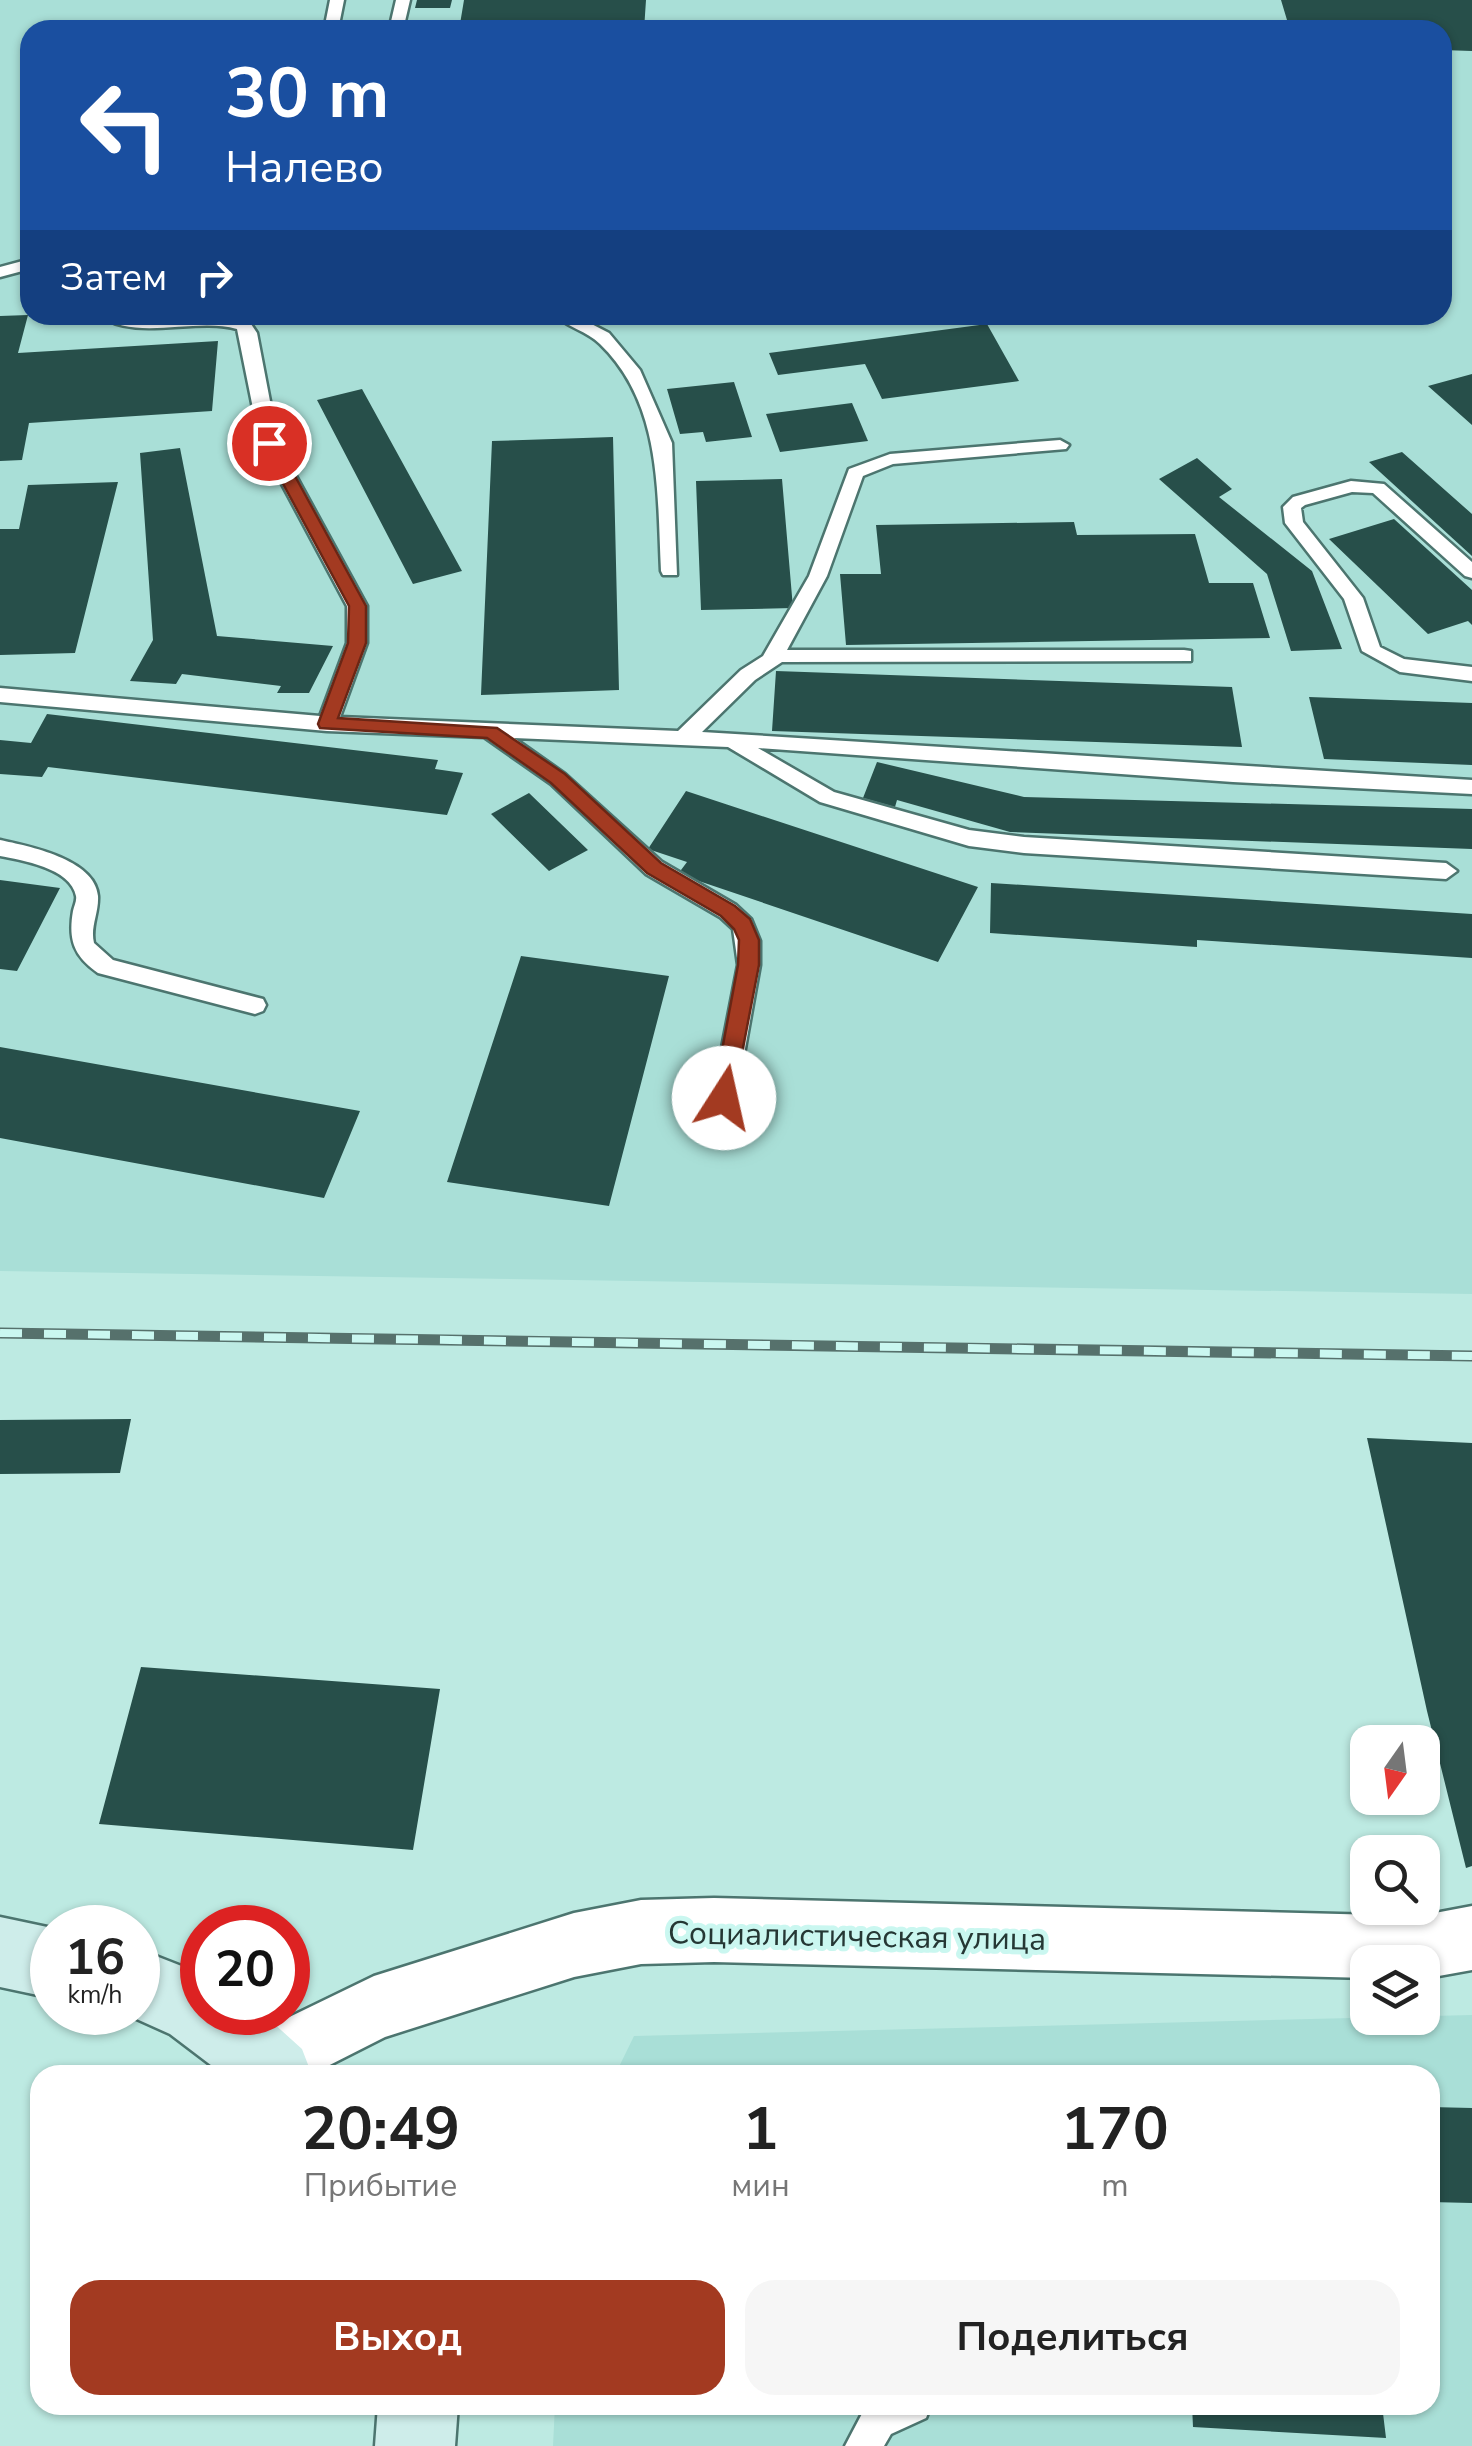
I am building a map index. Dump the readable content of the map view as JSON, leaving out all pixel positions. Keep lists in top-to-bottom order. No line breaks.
{"streets":{"main road":["Социалистическая улица"]},"north":"bottom","page":{"turn":["30 m","Налево"],"then":"Затем","speed":"16 km/h","limit":"20","eta":["20:49","Прибытие","1","мин","170","m"],"buttons":["Выход","Поделиться"]}}
